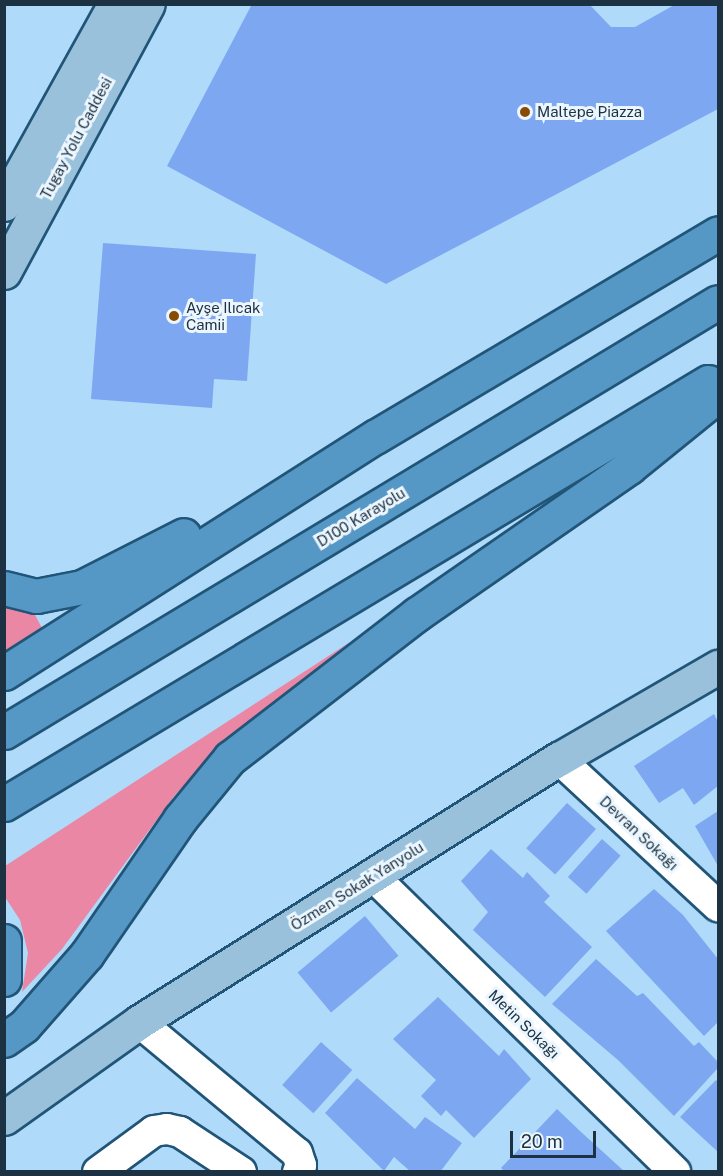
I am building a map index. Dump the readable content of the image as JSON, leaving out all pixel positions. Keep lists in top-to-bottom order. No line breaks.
{"streets":{"highway":["D100 Karayolu"],"main road":["Tugay Yolu Caddesi","Özmen Sokak Yanyolu"],"street":["Devran Sokağı","Metin Sokağı"]},"crossings":[["Devran Sokağı","Özmen Sokak Yanyolu"],["Özmen Sokak Yanyolu","Metin Sokağı"]],"places":["Maltepe Piazza","Ayşe Ilıcak Camii"],"scale_bar":"20 m"}
